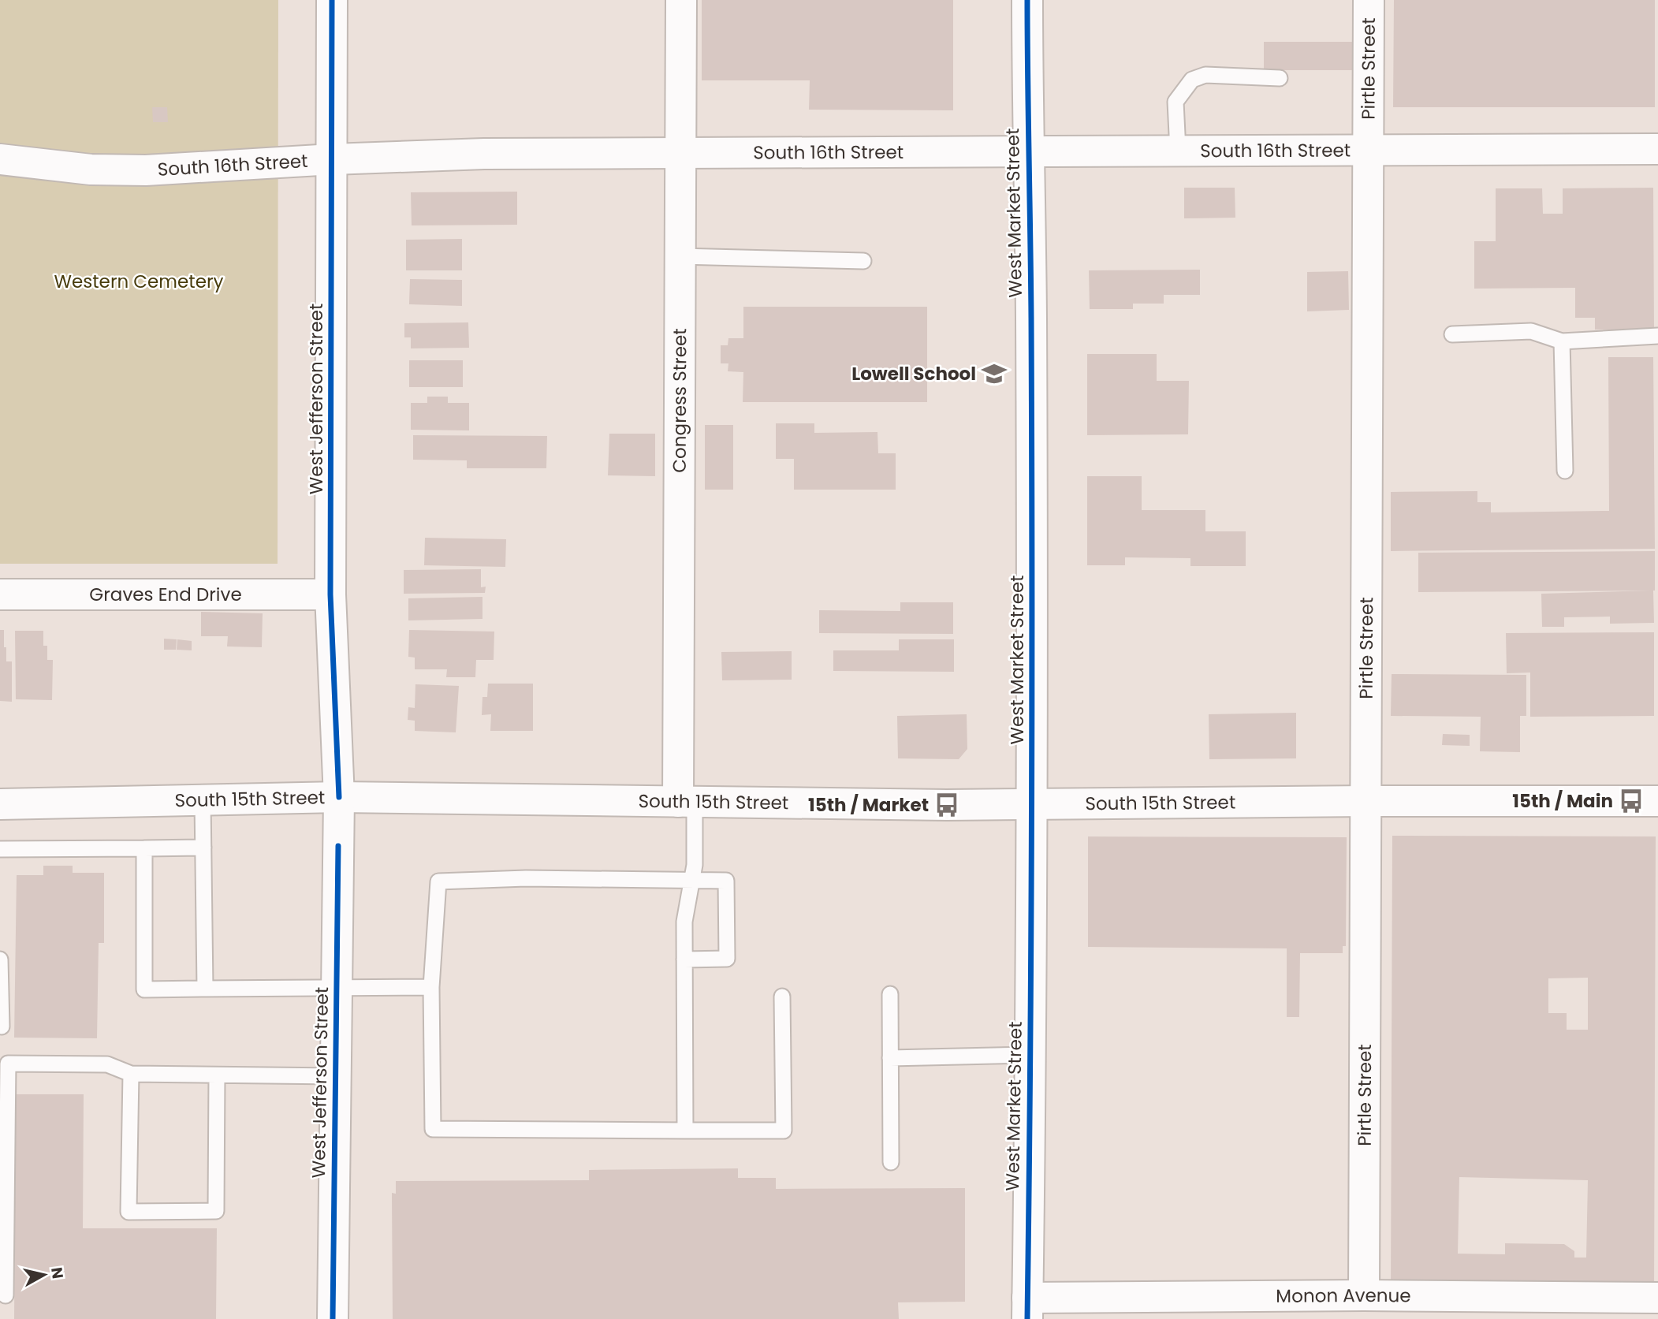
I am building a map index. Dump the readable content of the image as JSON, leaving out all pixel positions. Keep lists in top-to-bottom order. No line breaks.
{"streets":{"street":["Pirtle Street","South 16th Street","West Market Street","West Jefferson Street","Congress Street","Graves End Drive","South 15th Street","Monon Avenue"]},"crossings":[["Pirtle Street","South 16th Street"],["Pirtle Street","South 15th Street"],["Pirtle Street","Monon Avenue"],["South 16th Street","West Market Street"],["South 16th Street","West Jefferson Street"],["South 16th Street","Congress Street"],["West Market Street","South 15th Street"],["West Market Street","Monon Avenue"],["West Jefferson Street","Graves End Drive"],["West Jefferson Street","South 15th Street"],["Congress Street","South 15th Street"]],"parks":["Western Cemetery"],"places":{"school or university":["Lowell School"],"bus stop":["15th / Main","15th / Market"]},"north":"right"}
